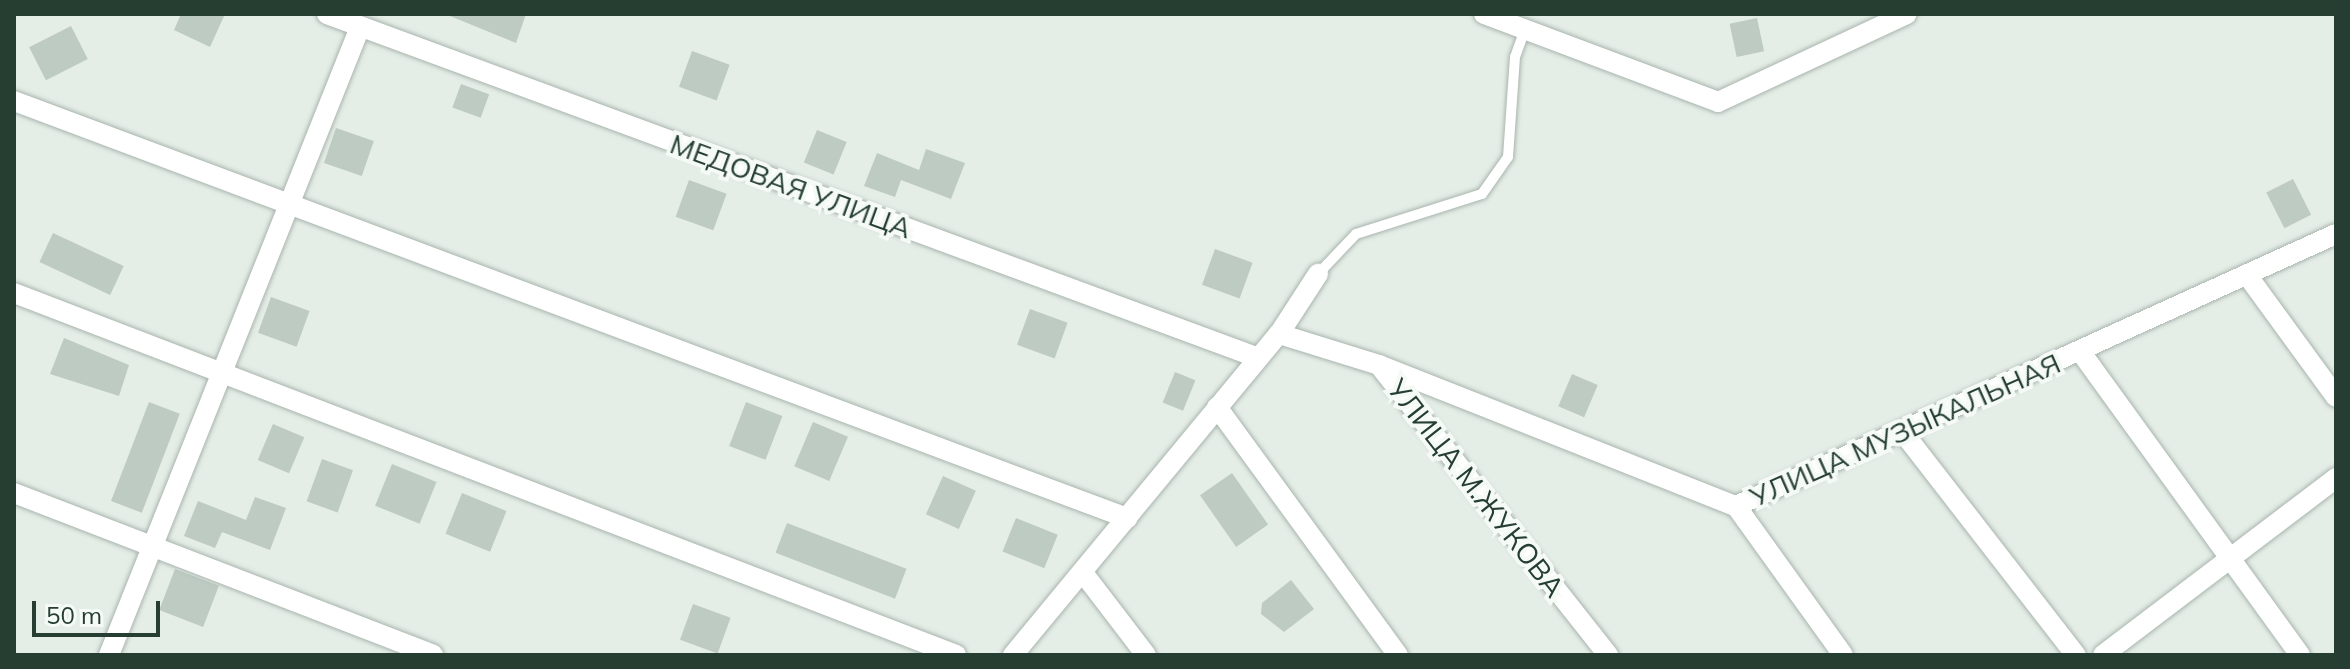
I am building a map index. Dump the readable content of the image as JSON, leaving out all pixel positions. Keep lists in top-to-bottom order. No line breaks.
{"streets":{"street":["МЕДОВАЯ УЛИЦА","УЛИЦА МУЗЫКАЛЬНАЯ","УЛИЦА М.ЖУКОВА"]},"crossings":[["УЛИЦА МУЗЫКАЛЬНАЯ","УЛИЦА М.ЖУКОВА"]],"scale_bar":"50 m"}
